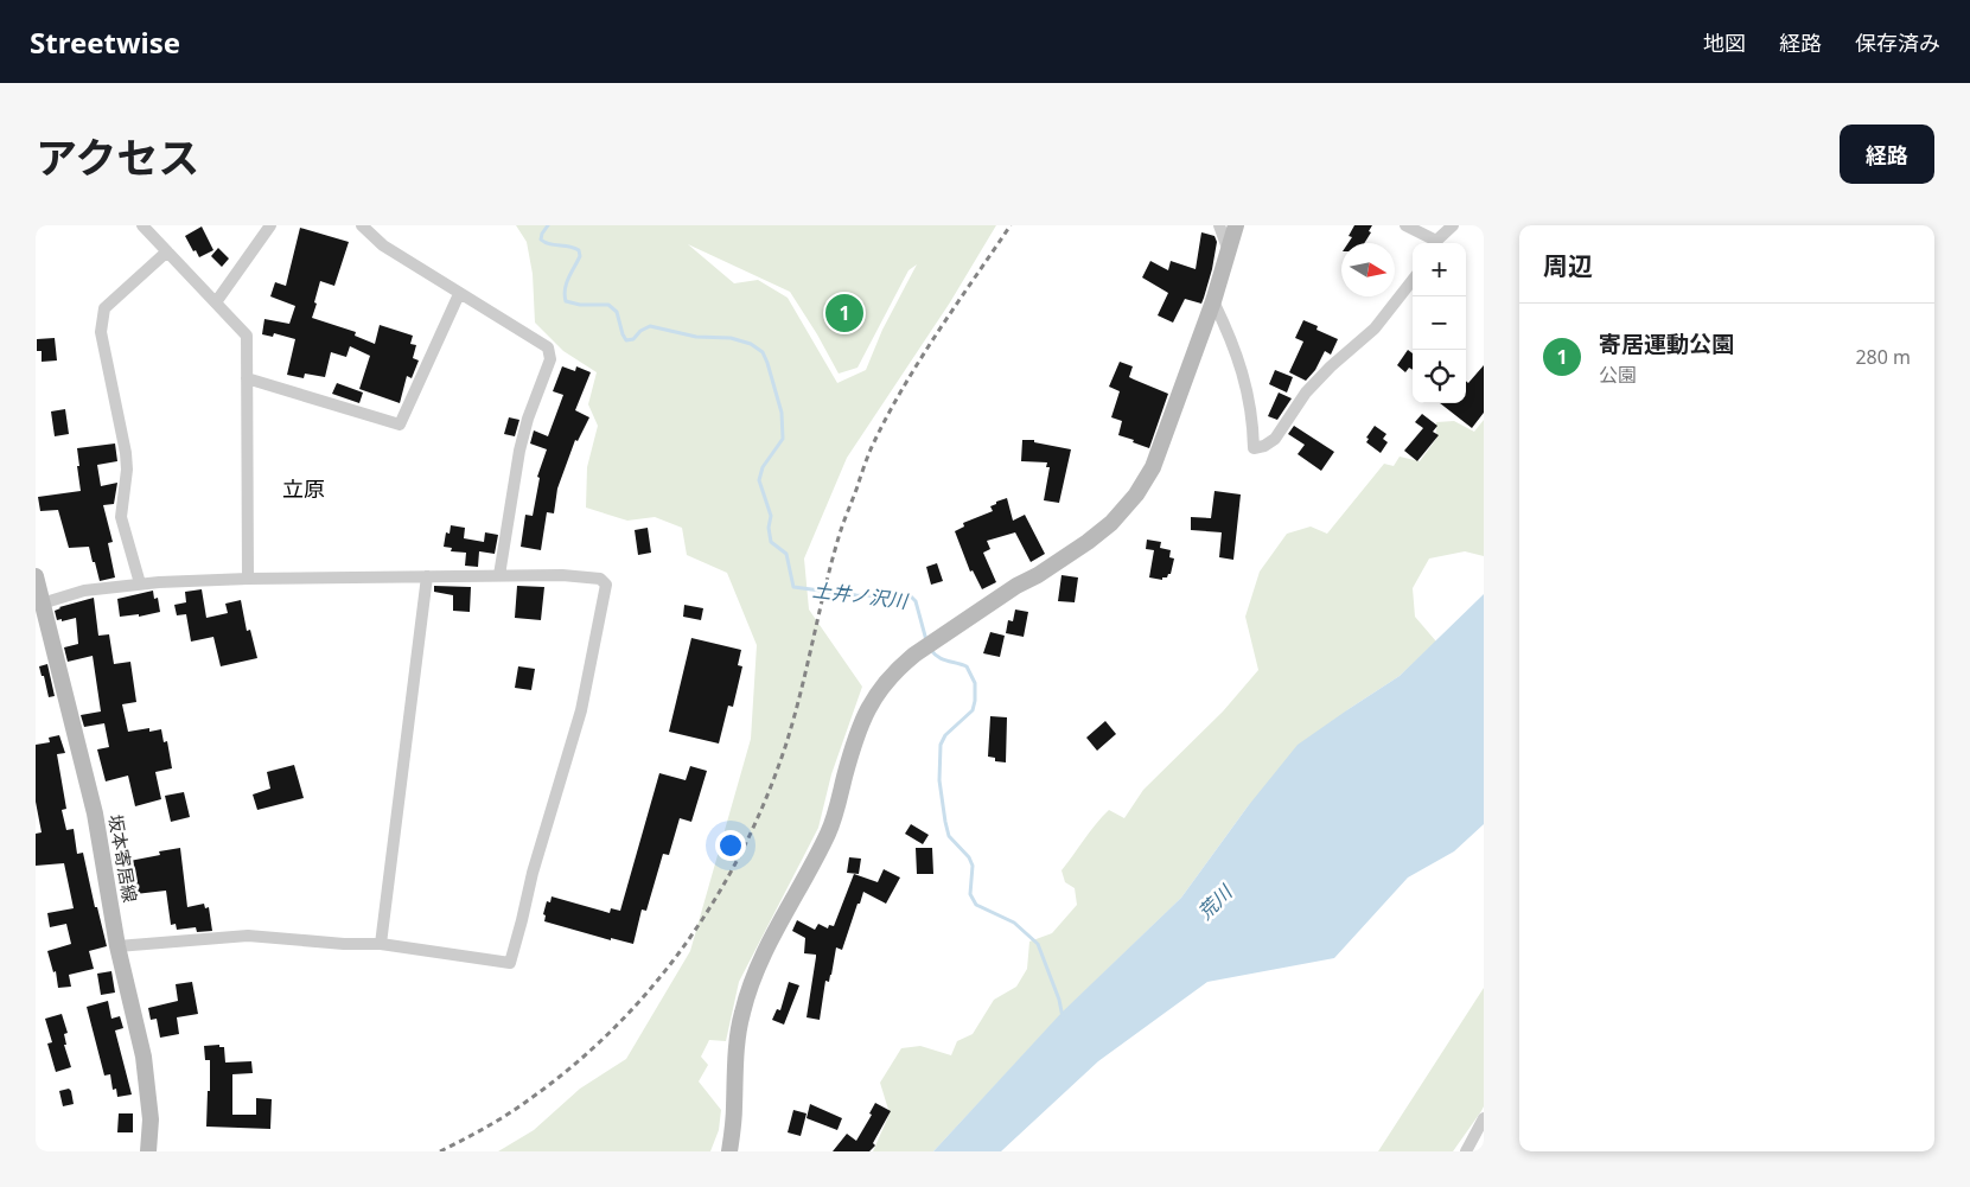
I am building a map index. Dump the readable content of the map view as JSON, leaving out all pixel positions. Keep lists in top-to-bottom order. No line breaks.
{"streets":{"street":["坂本寄居線"]},"districts":["立原"],"water":["土井ノ沢川","荒川"],"north":"right","page":{"header":"Streetwise","nav":["地図","経路","保存済み"],"title":"アクセス","buttons":"経路","heading":"周辺","map_buttons":["+","−"],"pins":"1","list":[{"mark":"1","name":"寄居運動公園","note":"公園","value":"280 m"}]}}
